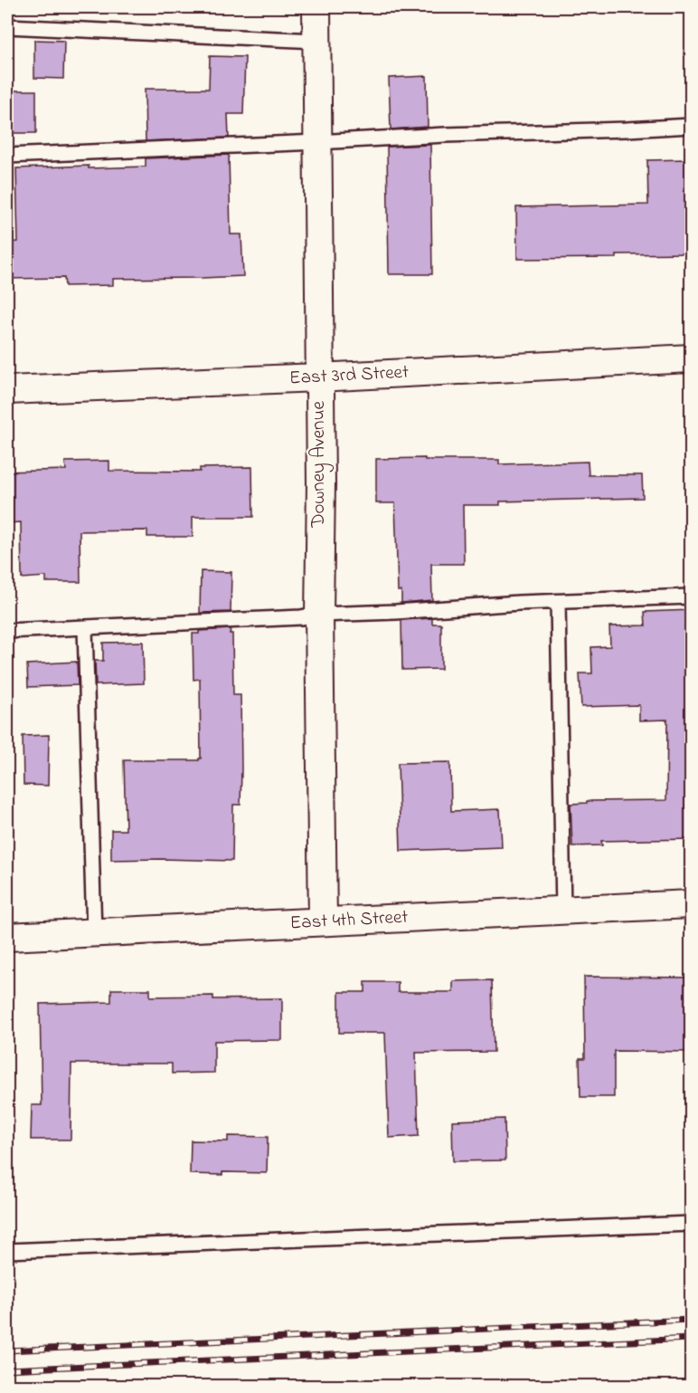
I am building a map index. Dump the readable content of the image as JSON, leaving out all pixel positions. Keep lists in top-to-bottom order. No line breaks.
{"streets":{"street":["East 3rd Street","Downey Avenue","East 4th Street"]},"crossings":[["East 3rd Street","Downey Avenue"],["Downey Avenue","East 4th Street"]]}
